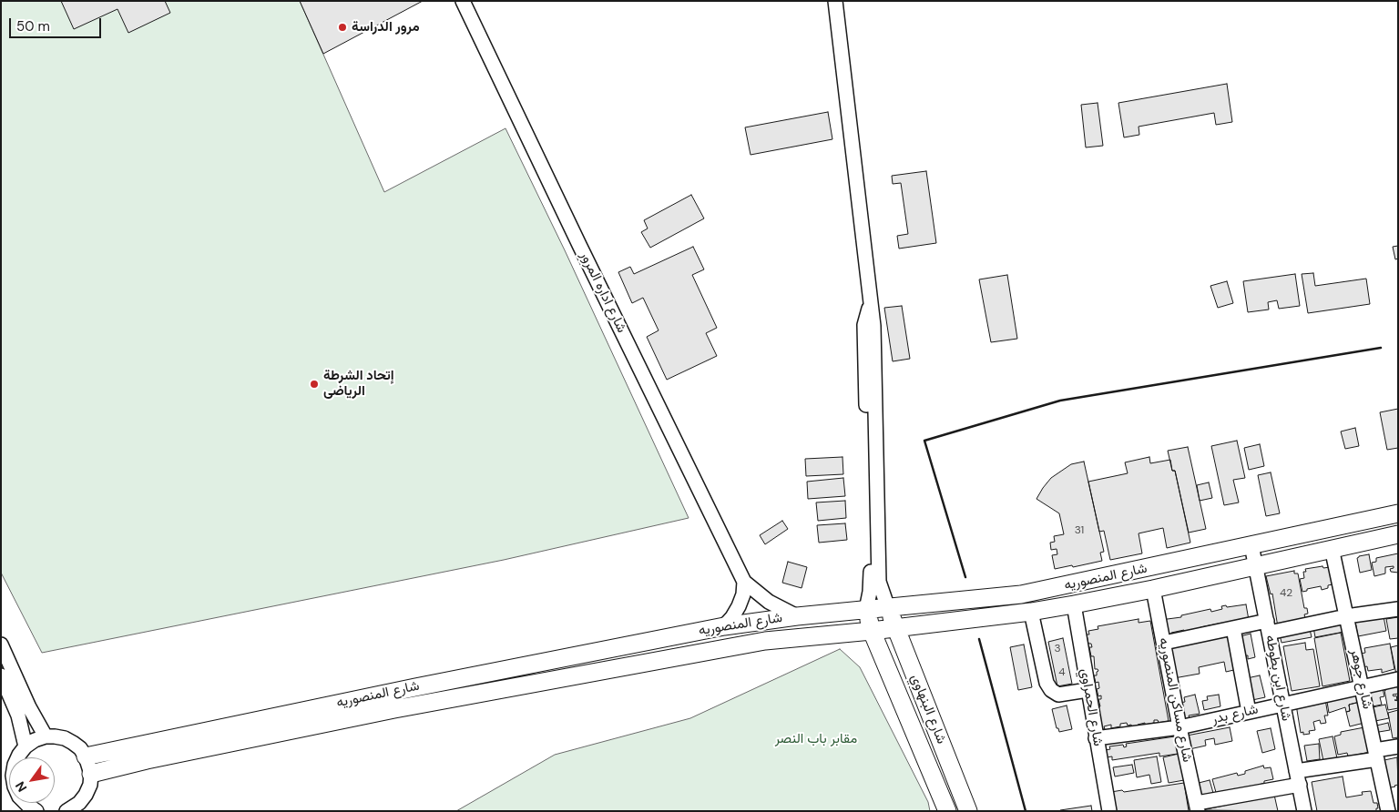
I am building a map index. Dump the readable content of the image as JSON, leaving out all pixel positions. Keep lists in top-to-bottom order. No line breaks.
{"streets":{"main road":["شارع المنصوريه","شارع البنهاوي"],"street":["شارع اداره المرور","شارع ابن بطوطه","شارع جوهر","شارع مساكن المنصوريه","شارع الحمراوي","شارع بدر"]},"crossings":[["شارع اداره المرور","شارع المنصوريه"],["شارع المنصوريه","شارع ابن بطوطه"],["شارع المنصوريه","شارع جوهر"],["شارع المنصوريه","شارع مساكن المنصوريه"],["شارع المنصوريه","شارع الحمراوي"],["شارع المنصوريه","شارع البنهاوي"],["شارع ابن بطوطه","شارع بدر"],["شارع جوهر","شارع بدر"],["شارع مساكن المنصوريه","شارع بدر"],["شارع الحمراوي","شارع بدر"]],"parks":["مقابر باب النصر"],"places":["مرور الدراسة","إتحاد الشرطة الرياضى"],"house_numbers":["31","42","3","4"],"scale_bar":"50 m","north":"bottom left"}
